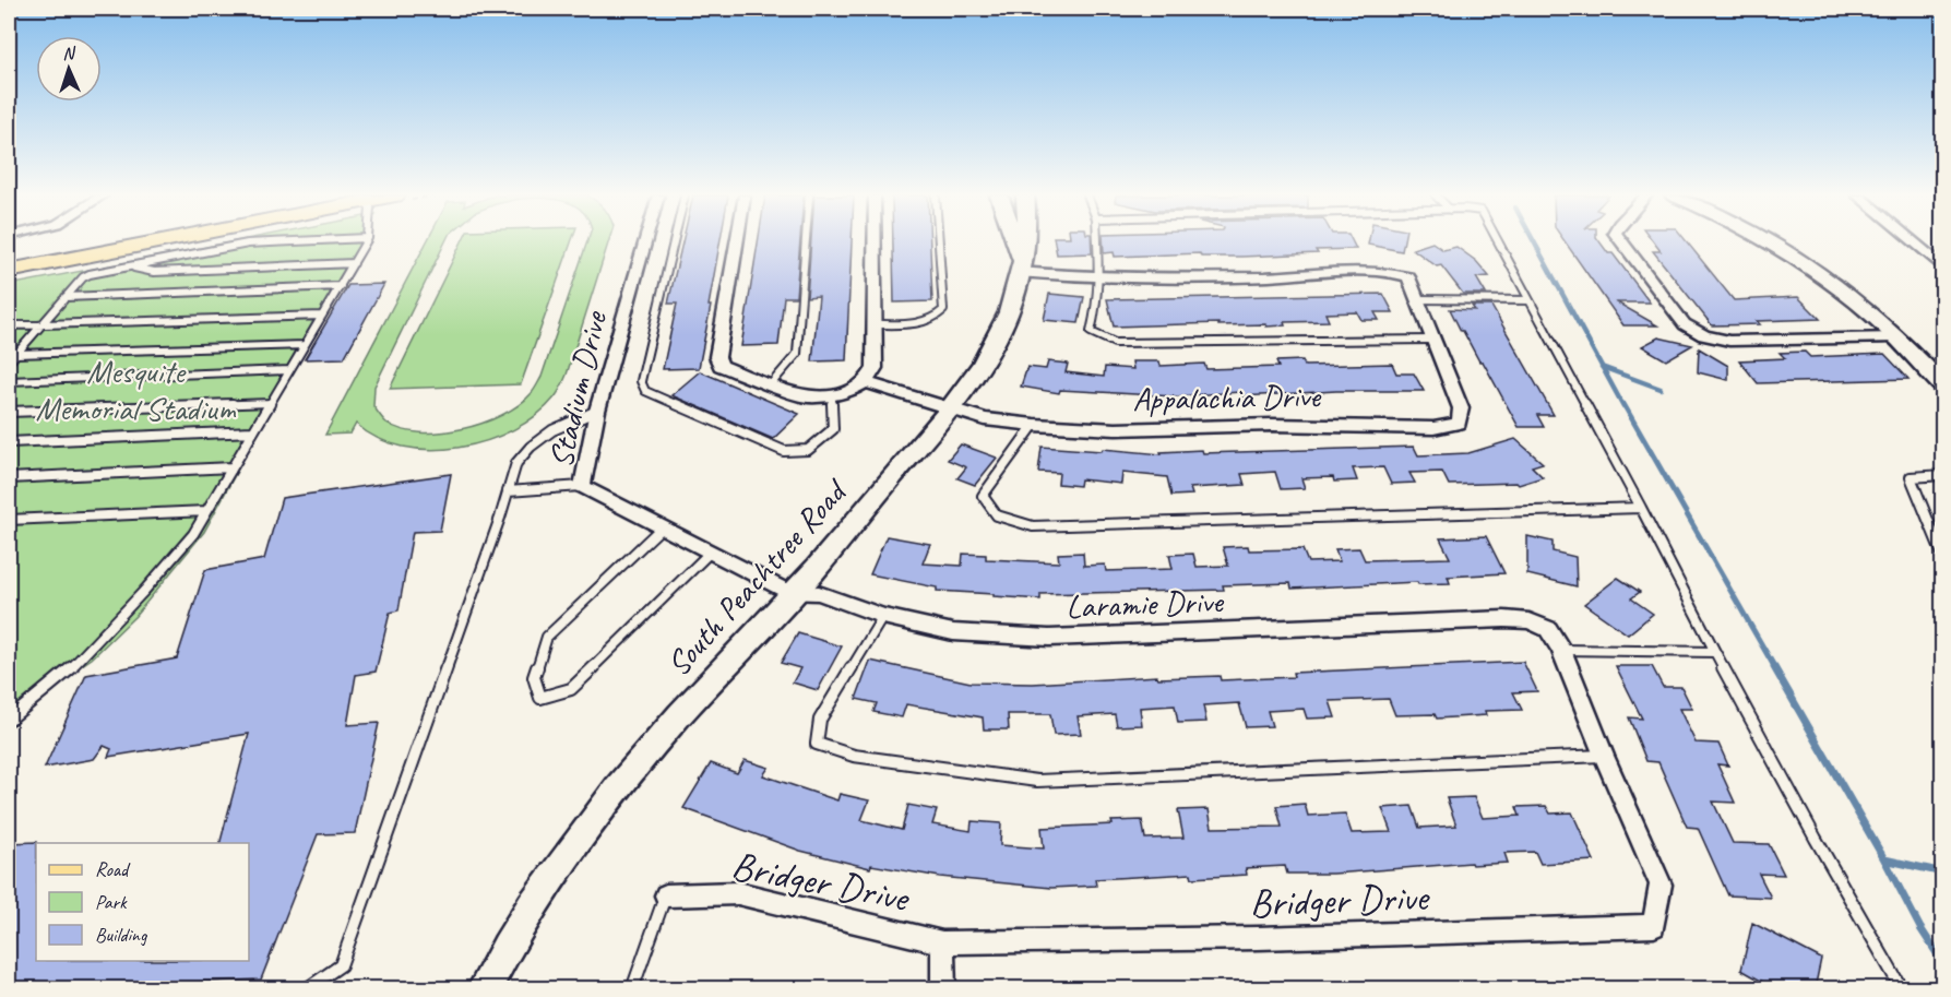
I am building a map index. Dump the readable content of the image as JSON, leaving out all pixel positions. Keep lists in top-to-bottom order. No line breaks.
{"streets":{"main road":["South Peachtree Road"],"street":["Stadium Drive","Appalachia Drive","Laramie Drive","Bridger Drive"]},"crossings":[["Stadium Drive","South Peachtree Road"],["Stadium Drive","Laramie Drive"],["Appalachia Drive","South Peachtree Road"],["South Peachtree Road","Laramie Drive"],["Laramie Drive","Bridger Drive"]],"parks":["Mesquite Memorial Stadium"],"legend":["Road","Park","Building"],"north":"top"}
